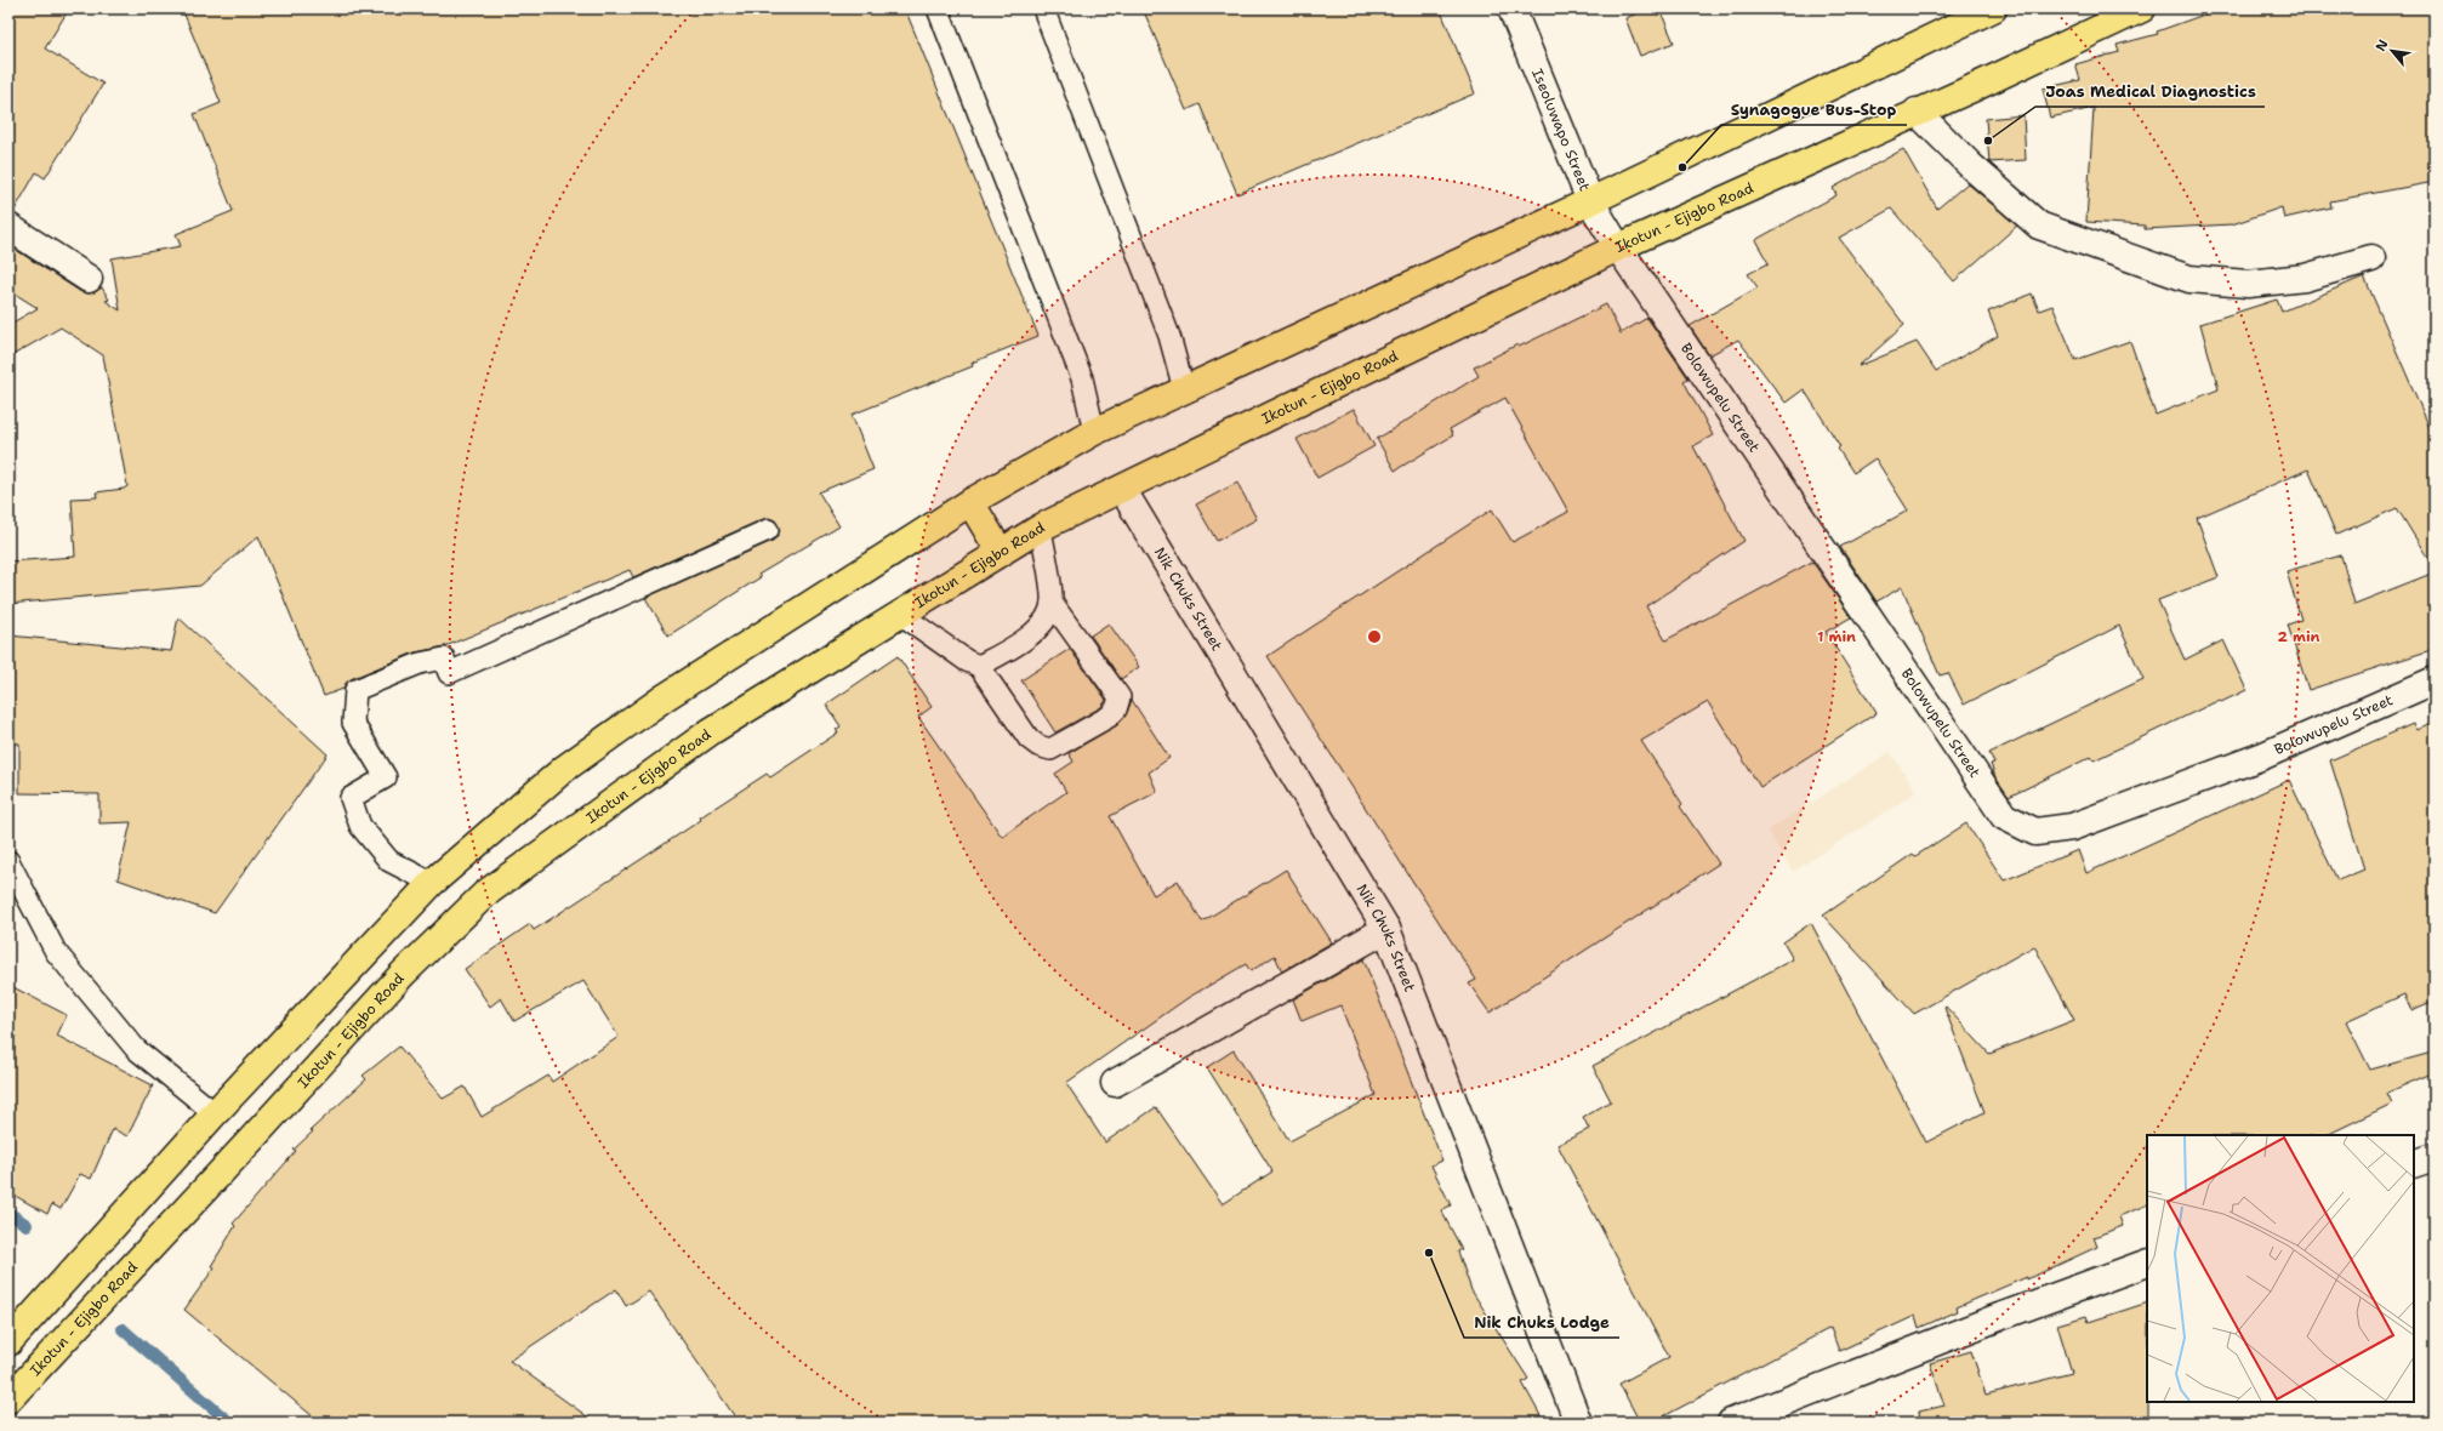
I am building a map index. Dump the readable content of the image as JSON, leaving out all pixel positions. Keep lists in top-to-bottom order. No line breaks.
{"streets":{"main road":["Ikotun - Ejigbo Road"],"street":["Iseoluwapo Street","Bolowupelu Street","Nik Chuks Street"]},"crossings":[["Iseoluwapo Street","Ikotun - Ejigbo Road"],["Iseoluwapo Street","Bolowupelu Street"],["Ikotun - Ejigbo Road","Bolowupelu Street"],["Ikotun - Ejigbo Road","Nik Chuks Street"]],"places":["Joas Medical Diagnostics","Synagogue Bus-Stop","Nik Chuks Lodge"],"north":"top left","rings":["1 min","2 min"]}
